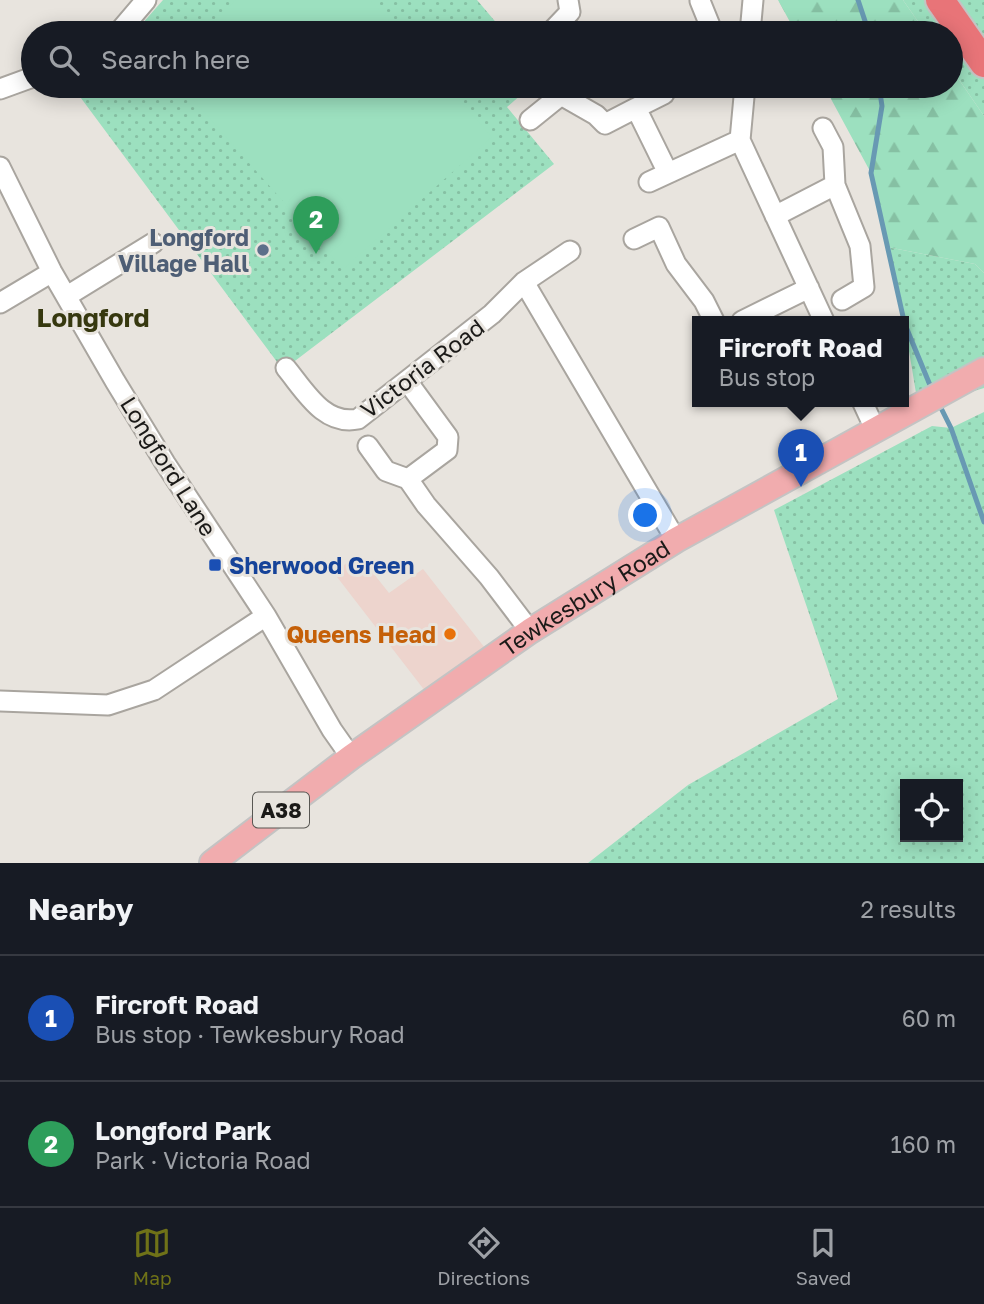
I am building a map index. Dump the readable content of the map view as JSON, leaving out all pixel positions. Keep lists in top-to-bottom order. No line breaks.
{"streets":{"main road":["Tewkesbury Road","A38"],"street":["Victoria Road","Longford Lane"]},"crossings":[["Longford Lane","Tewkesbury Road"]],"districts":["Longford"],"places":{"other":["Longford Village Hall","Queens Head"],"transit":["Sherwood Green"]},"page":{"search":"Search here","pins":["2","1"],"popup":["Fircroft Road","Bus stop"],"heading":["Nearby","2 results"],"list":[{"mark":"1","name":"Fircroft Road","note":"Bus stop · Tewkesbury Road","value":"60 m"},{"mark":"2","name":"Longford Park","note":"Park · Victoria Road","value":"160 m"}],"nav":["Map","Directions","Saved"]}}
